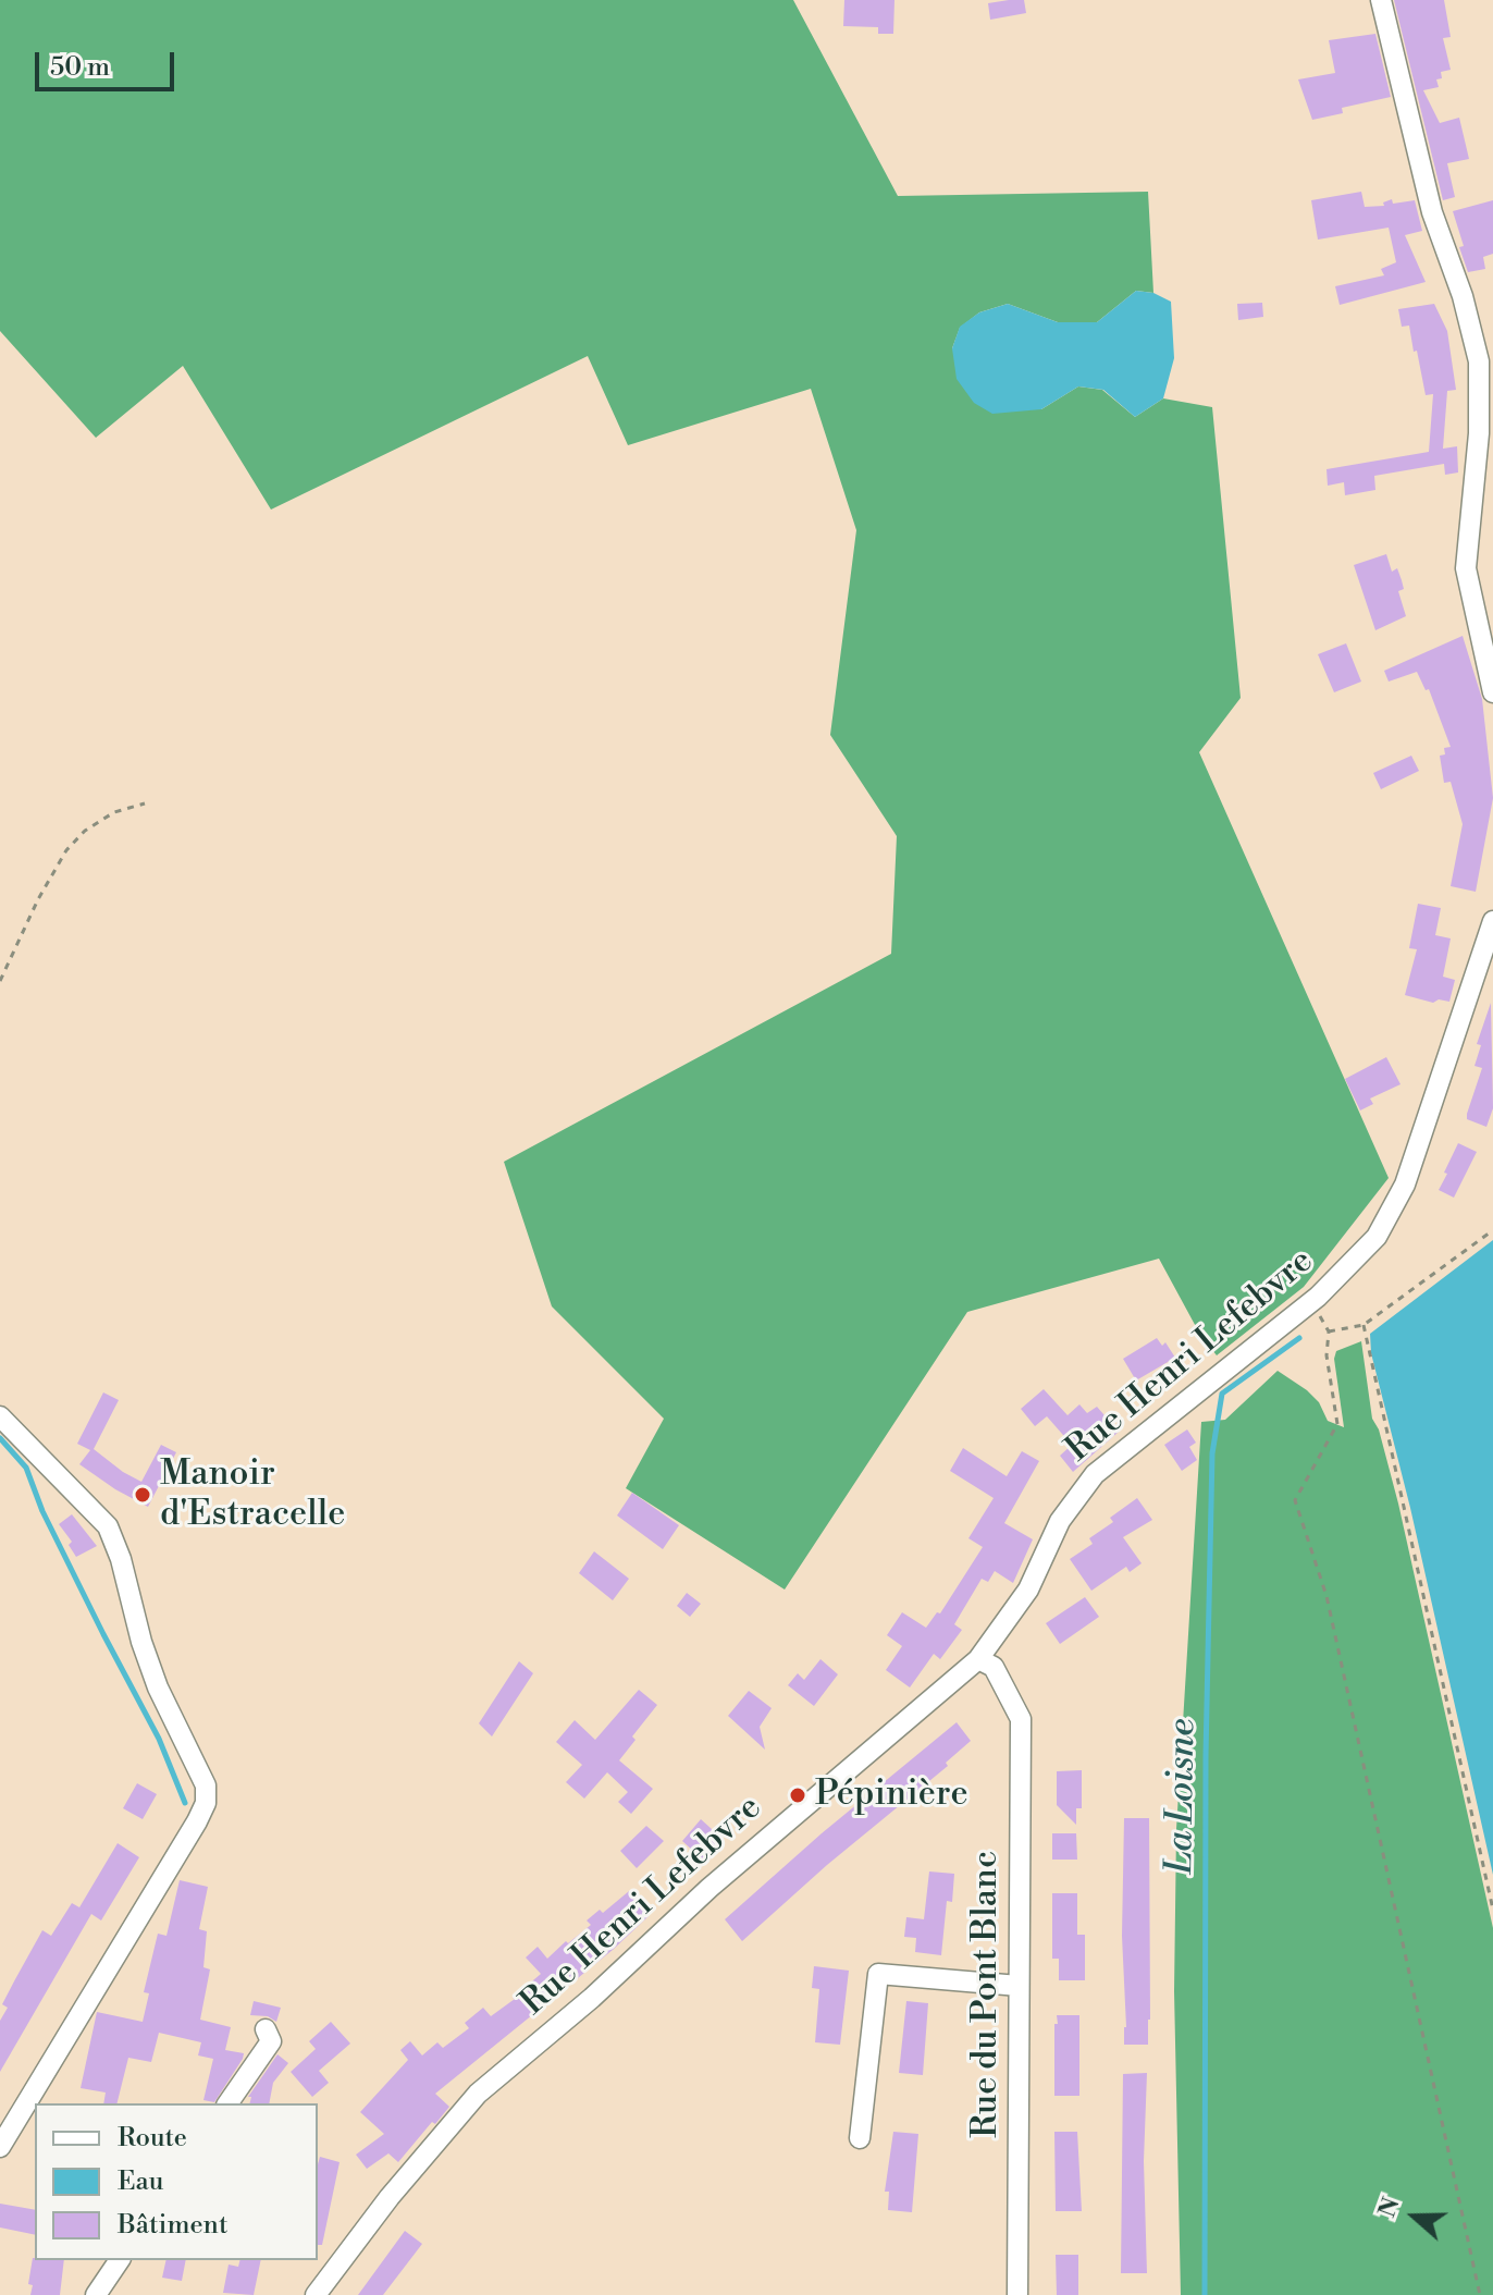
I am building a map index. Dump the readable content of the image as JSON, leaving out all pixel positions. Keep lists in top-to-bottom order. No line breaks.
{"streets":{"street":["Rue Henri Lefebvre","Rue du Pont Blanc"]},"crossings":[["Rue Henri Lefebvre","Rue du Pont Blanc"]],"water":["La Loisne"],"places":["Manoir d'Estracelle","Pépinière"],"legend":["Route","Eau","Bâtiment"],"scale_bar":"50 m","north":"left"}
